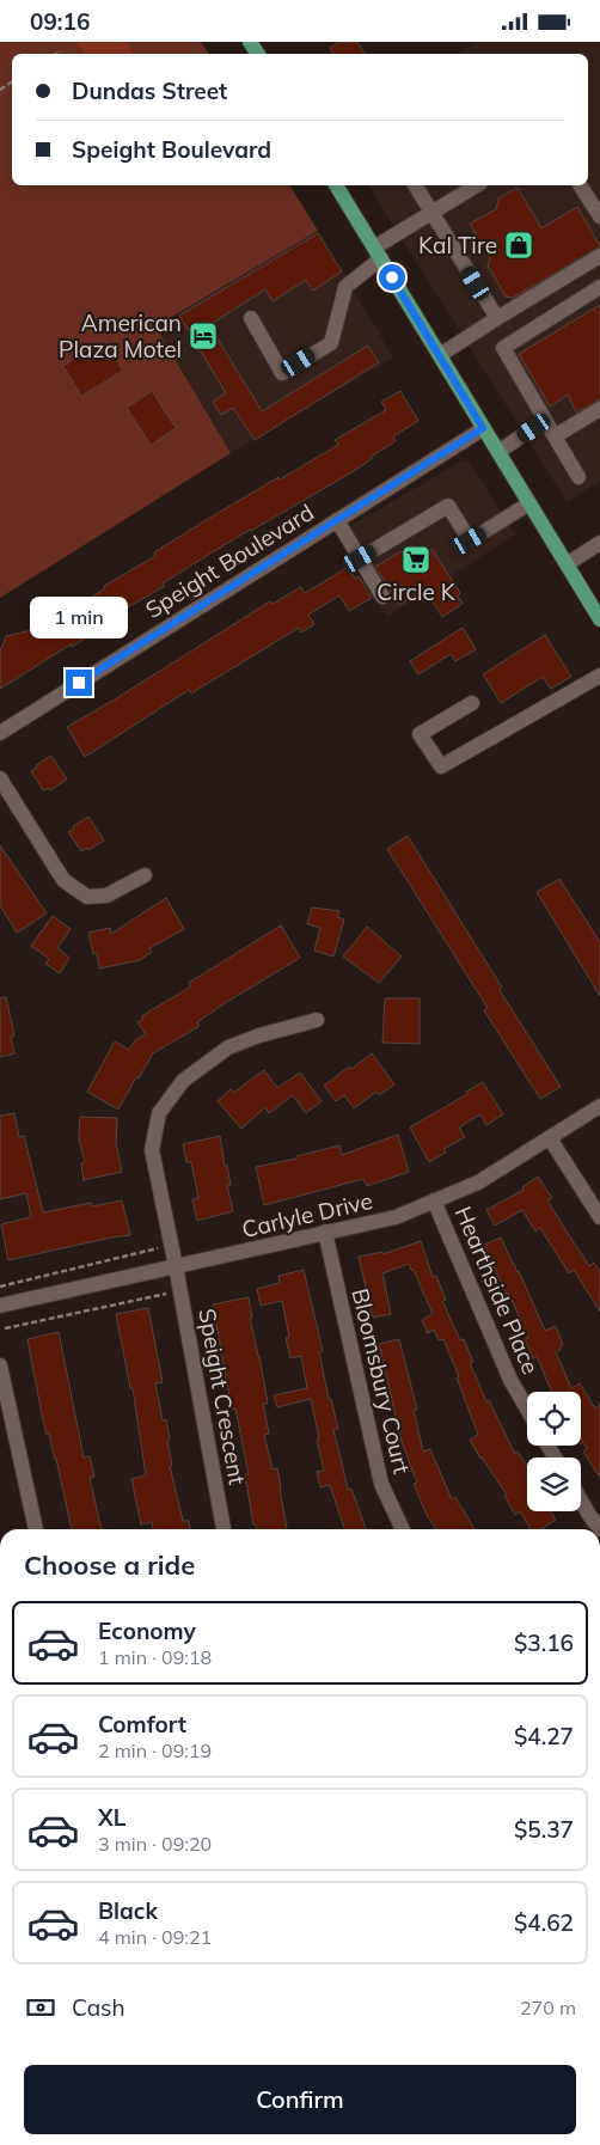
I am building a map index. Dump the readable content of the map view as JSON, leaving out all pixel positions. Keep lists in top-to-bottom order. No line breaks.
{"streets":{"street":["Speight Boulevard","Carlyle Drive","Hearthside Place","Bloomsbury Court","Speight Crescent"]},"crossings":[["Carlyle Drive","Hearthside Place"],["Carlyle Drive","Bloomsbury Court"],["Carlyle Drive","Speight Crescent"]],"places":{"shop":["Kal Tire"],"hotel":["American Plaza Motel"],"supermarket":["Circle K"]},"page":{"status":"09:16","banner":["Dundas Street","Speight Boulevard"],"bubble":"1 min","heading":"Choose a ride","list":[{"name":"Economy","note":"1 min · 09:18","value":"$3.16"},{"name":"Comfort","note":"2 min · 09:19","value":"$4.27"},{"name":"XL","note":"3 min · 09:20","value":"$5.37"},{"name":"Black","note":"4 min · 09:21","value":"$4.62"}],"pay":["Cash","270 m"],"buttons":"Confirm"}}
